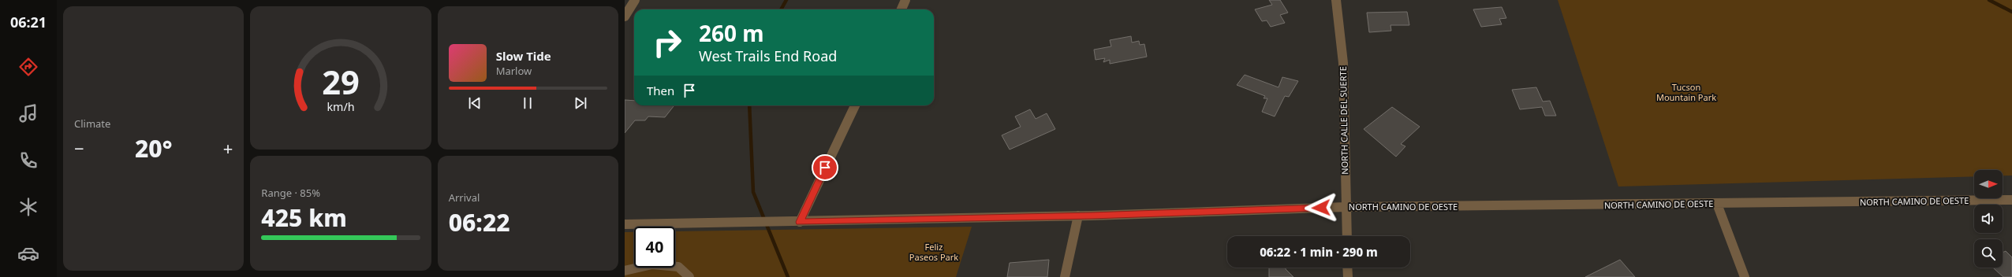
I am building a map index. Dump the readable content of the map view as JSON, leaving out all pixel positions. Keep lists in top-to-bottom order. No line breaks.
{"streets":{"street":["NORTH CALLE DEL SUERTE","NORTH CAMINO DE OESTE"]},"crossings":[["NORTH CALLE DEL SUERTE","NORTH CAMINO DE OESTE"]],"parks":["Tucson Mountain Park","Feliz Paseos Park"],"north":"right","page":{"tabs":"06:21","tile":["Climate",["Range · 85%","425 km"],["Arrival","06:22"]],"turn":["260 m","West Trails End Road"],"song":["Slow Tide","Marlow"],"then":"Then","heat":["−","20°","+"],"limit":"40","trip":"06:22 · 1 min · 290 m","gauge":["29","km/h"]}}
